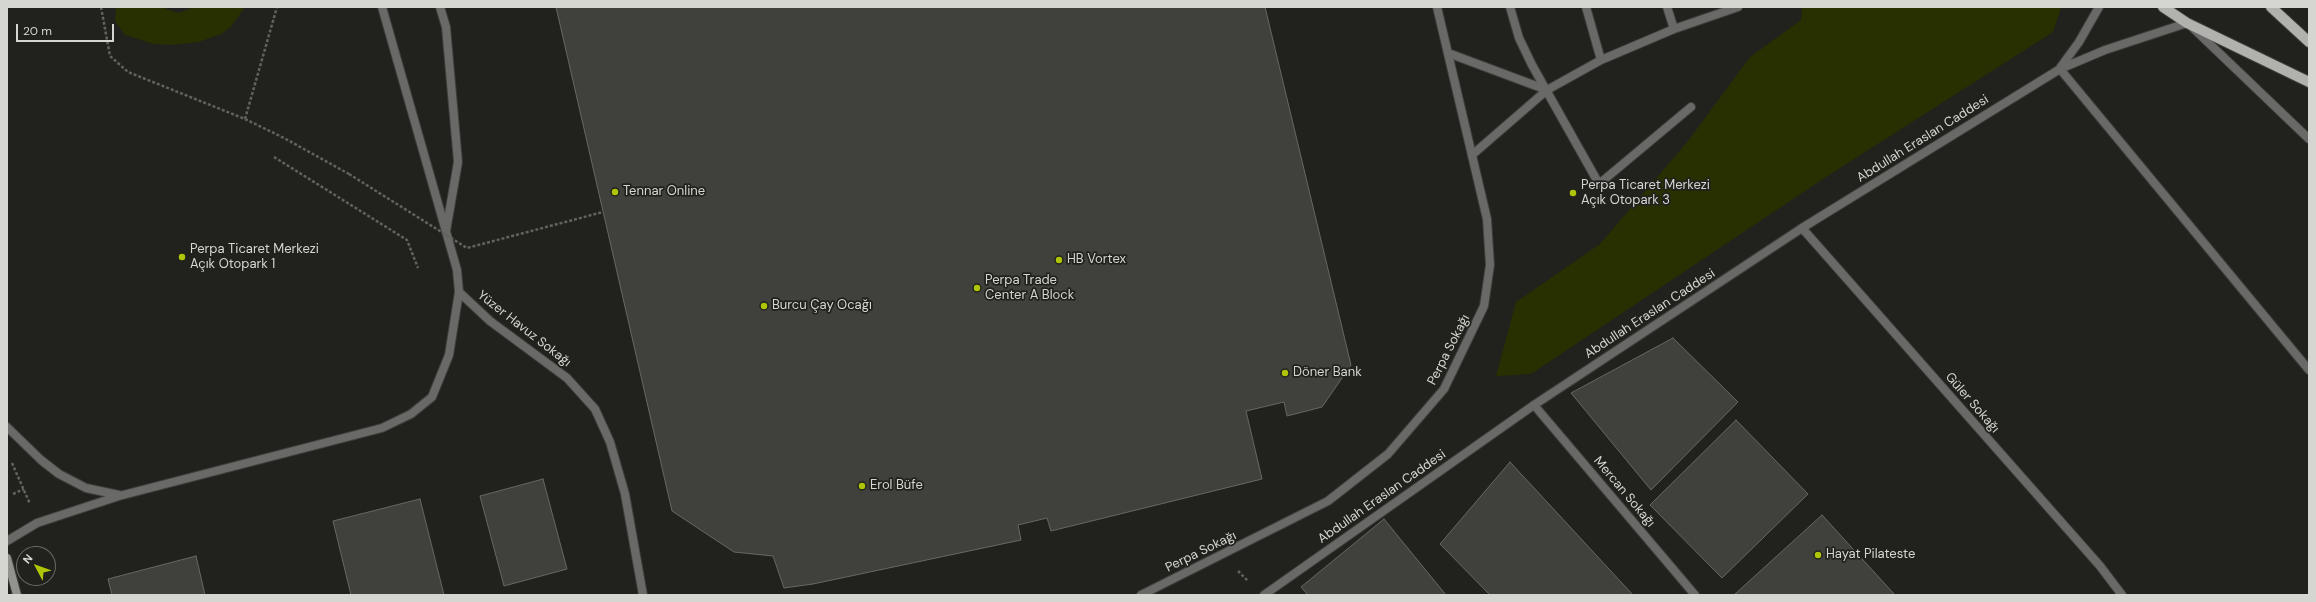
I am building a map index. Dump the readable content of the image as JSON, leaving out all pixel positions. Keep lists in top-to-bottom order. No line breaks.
{"streets":{"street":["Abdullah Eraslan Caddesi","Yüzer Havuz Sokağı","Perpa Sokağı","Güler Sokağı","Mercan Sokağı"]},"crossings":[["Abdullah Eraslan Caddesi","Güler Sokağı"],["Abdullah Eraslan Caddesi","Mercan Sokağı"]],"places":["Tennar Online","Perpa Ticaret Merkezi Açık Otopark 3","Perpa Ticaret Merkezi Açık Otopark 1","HB Vortex","Perpa Trade Center A Block","Burcu Çay Ocağı","Döner Bank","Erol Büfe","Hayat Pilateste"],"scale_bar":"20 m","north":"top left"}
